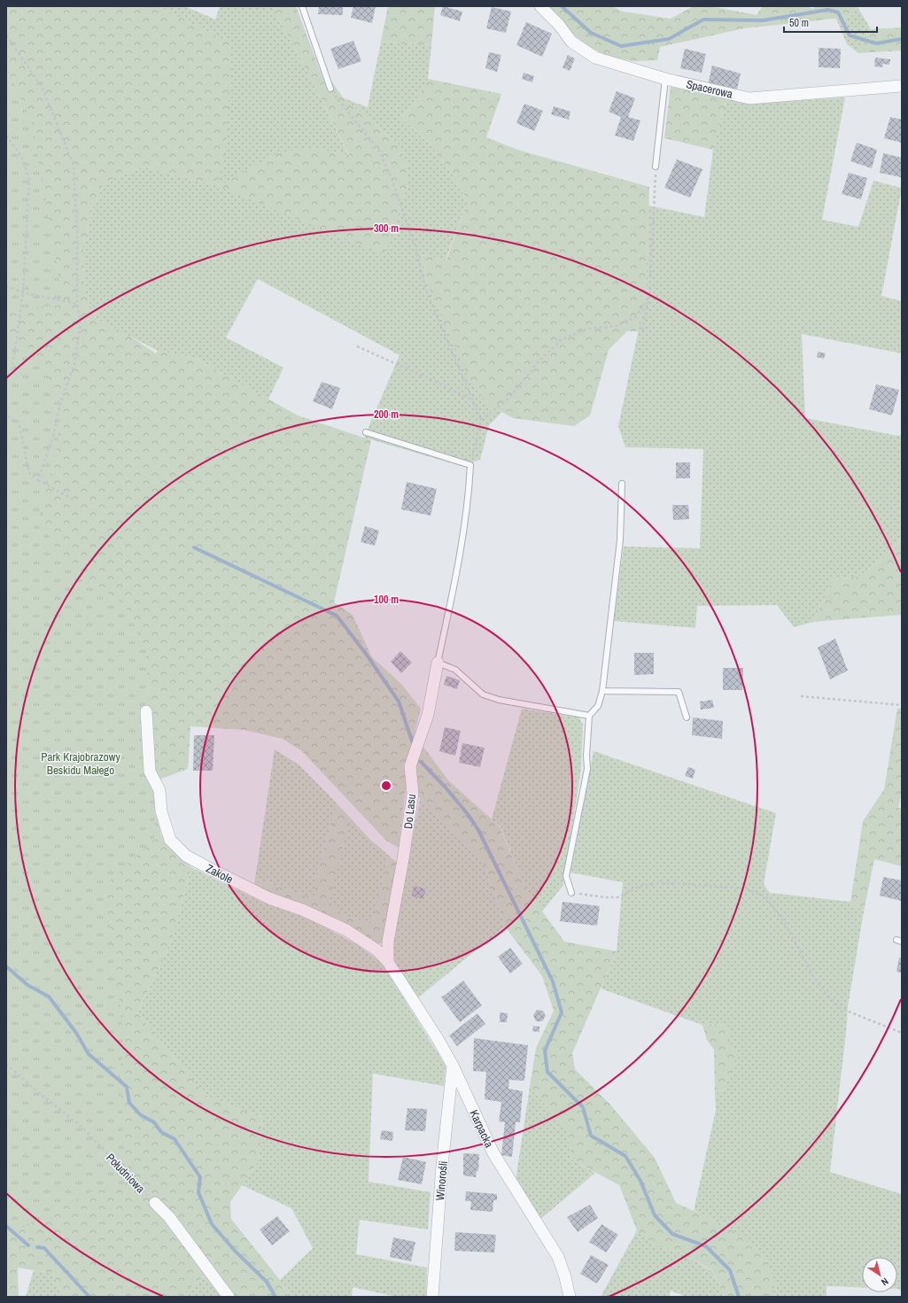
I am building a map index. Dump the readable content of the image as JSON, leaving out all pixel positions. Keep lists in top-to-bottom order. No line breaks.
{"streets":{"street":["Spacerowa","Do Lasu","Zakole","Karpacka","Południowa","Winorośli"]},"crossings":[["Do Lasu","Zakole"],["Do Lasu","Karpacka"],["Zakole","Karpacka"],["Karpacka","Winorośli"]],"parks":["Park Krajobrazowy Beskidu Małego"],"scale_bar":"50 m","north":"bottom right","rings":["300 m","200 m","100 m"]}
